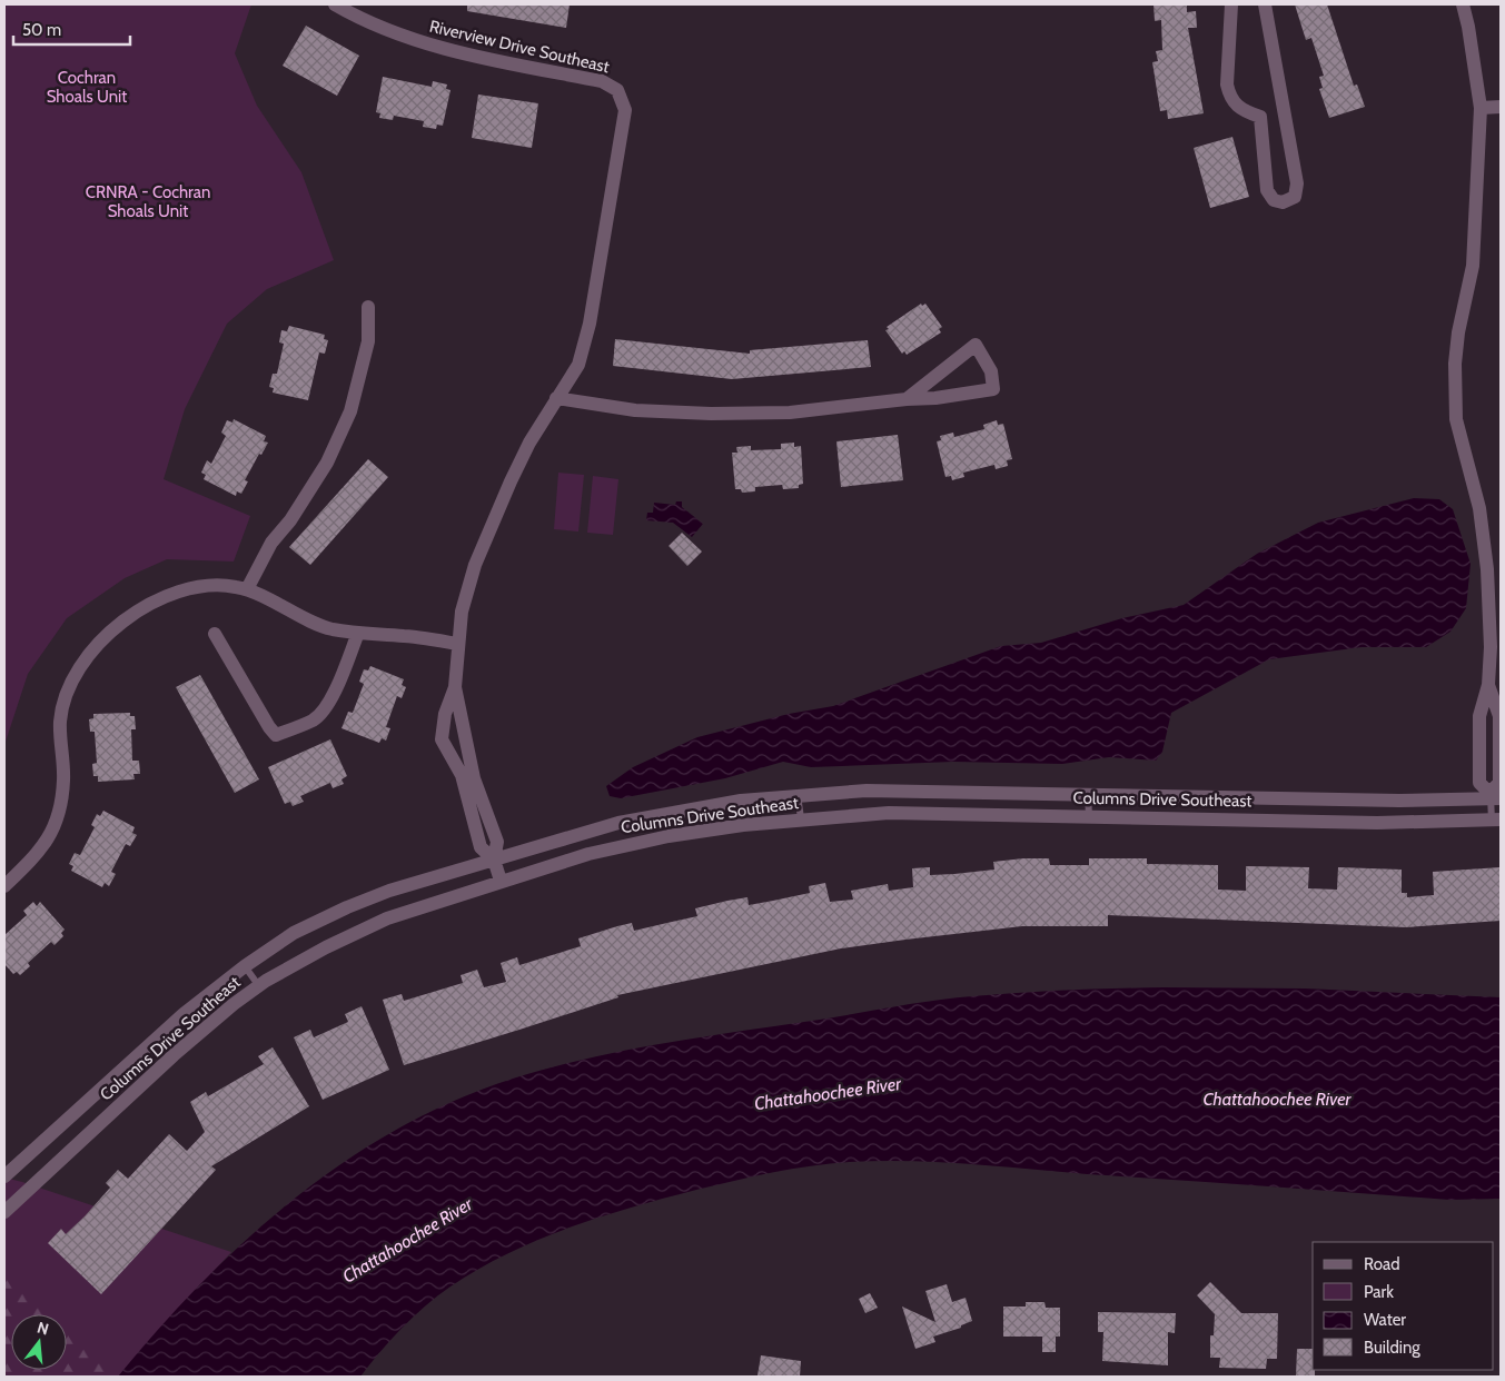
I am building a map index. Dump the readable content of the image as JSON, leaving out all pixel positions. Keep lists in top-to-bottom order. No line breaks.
{"streets":{"street":["Riverview Drive Southeast","Columns Drive Southeast"]},"crossings":[["Riverview Drive Southeast","Columns Drive Southeast"]],"water":["Chattahoochee River"],"parks":["Cochran Shoals Unit","CRNRA - Cochran Shoals Unit"],"legend":["Road","Park","Water","Building"],"scale_bar":"50 m","north":"top"}
